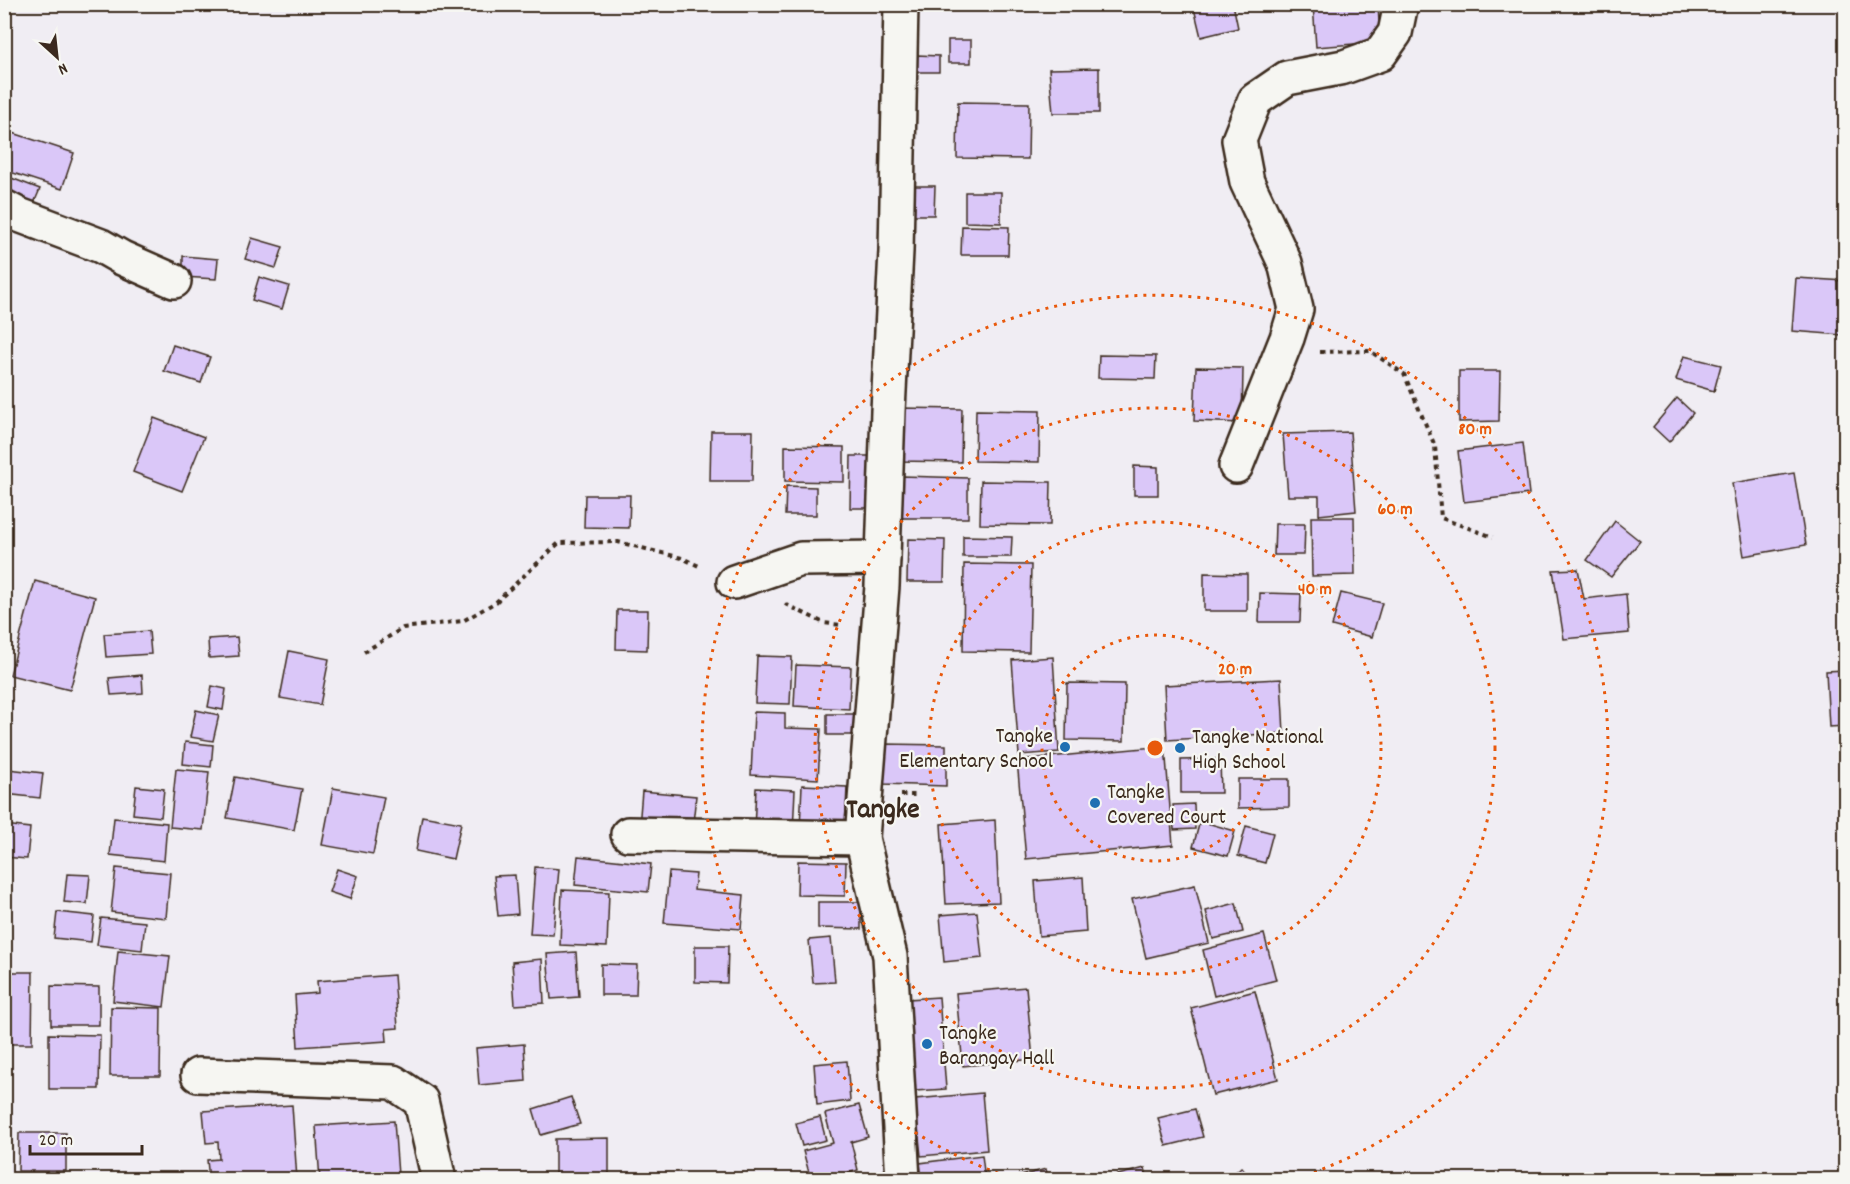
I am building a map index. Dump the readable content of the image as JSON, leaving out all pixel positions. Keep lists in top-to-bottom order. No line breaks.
{"districts":["Tangke"],"places":["Tangke Elementary School","Tangke National High School","Tangke Covered Court","Tangke Barangay Hall"],"scale_bar":"20 m","north":"bottom right","rings":["80 m","60 m","40 m","20 m"]}
